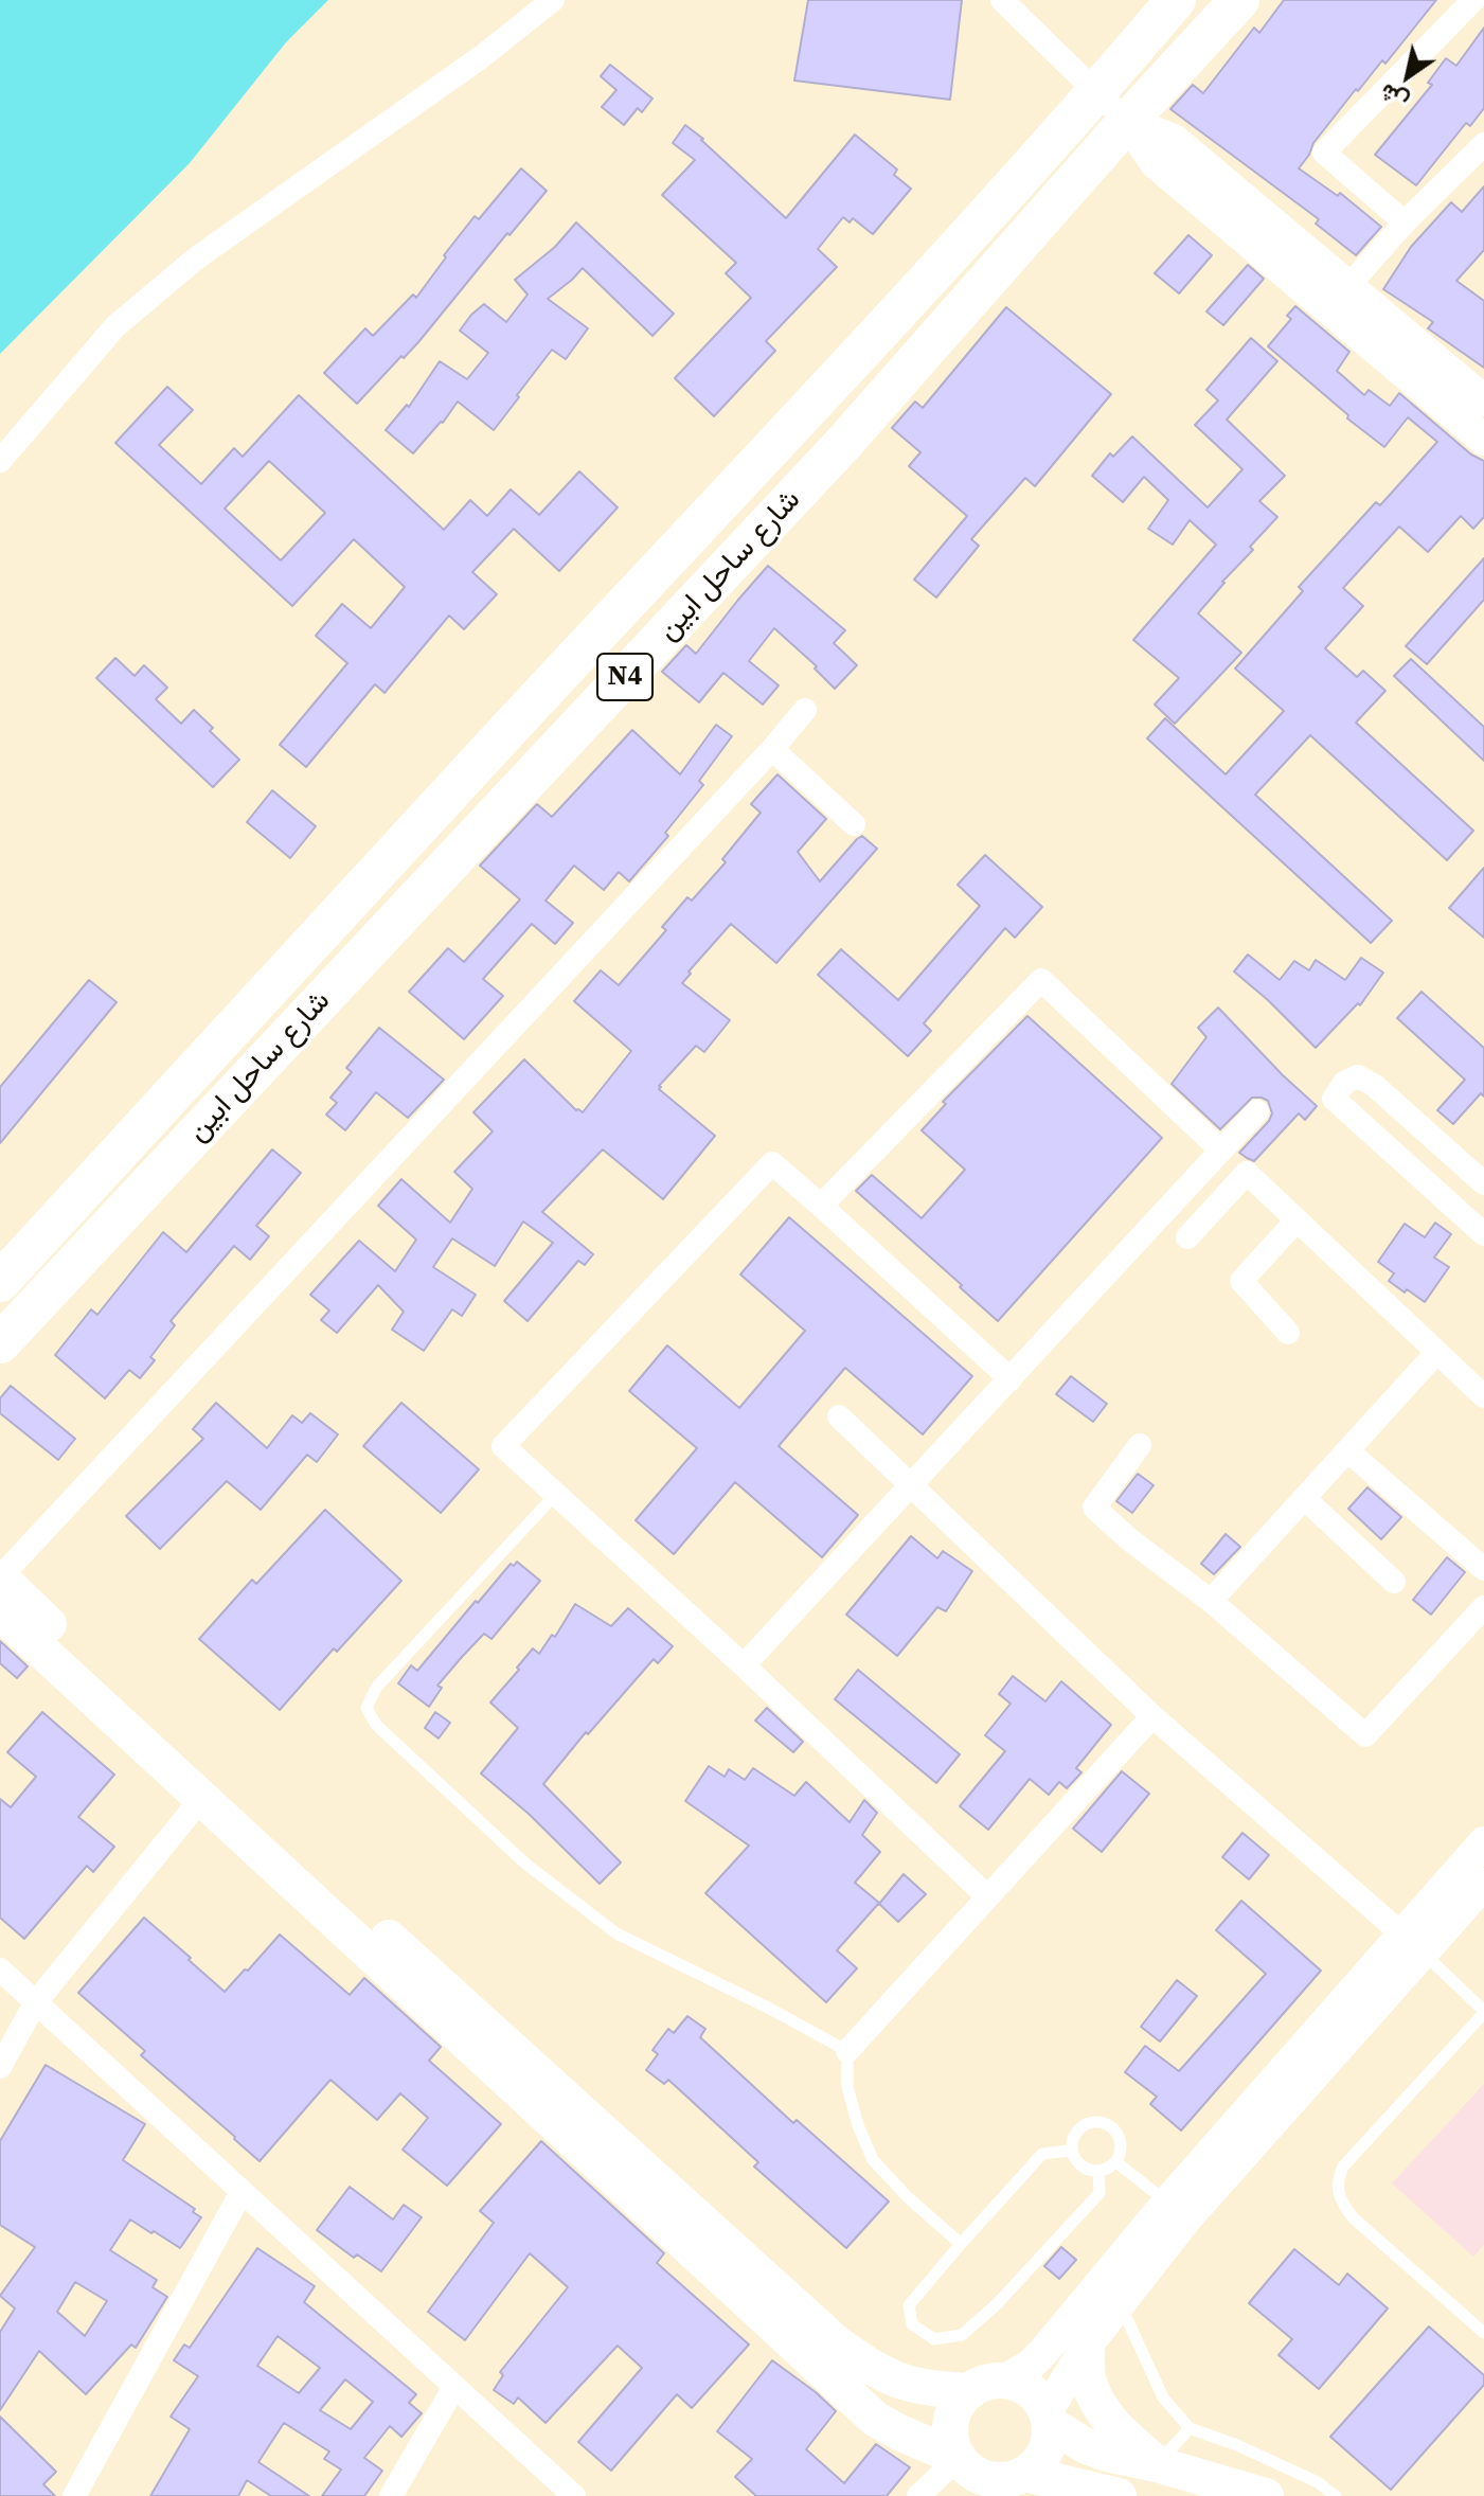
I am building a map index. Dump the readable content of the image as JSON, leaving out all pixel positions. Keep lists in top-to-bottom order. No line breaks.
{"streets":{"highway":["شارع ساحل ابين","N4"]},"north":"bottom left"}
